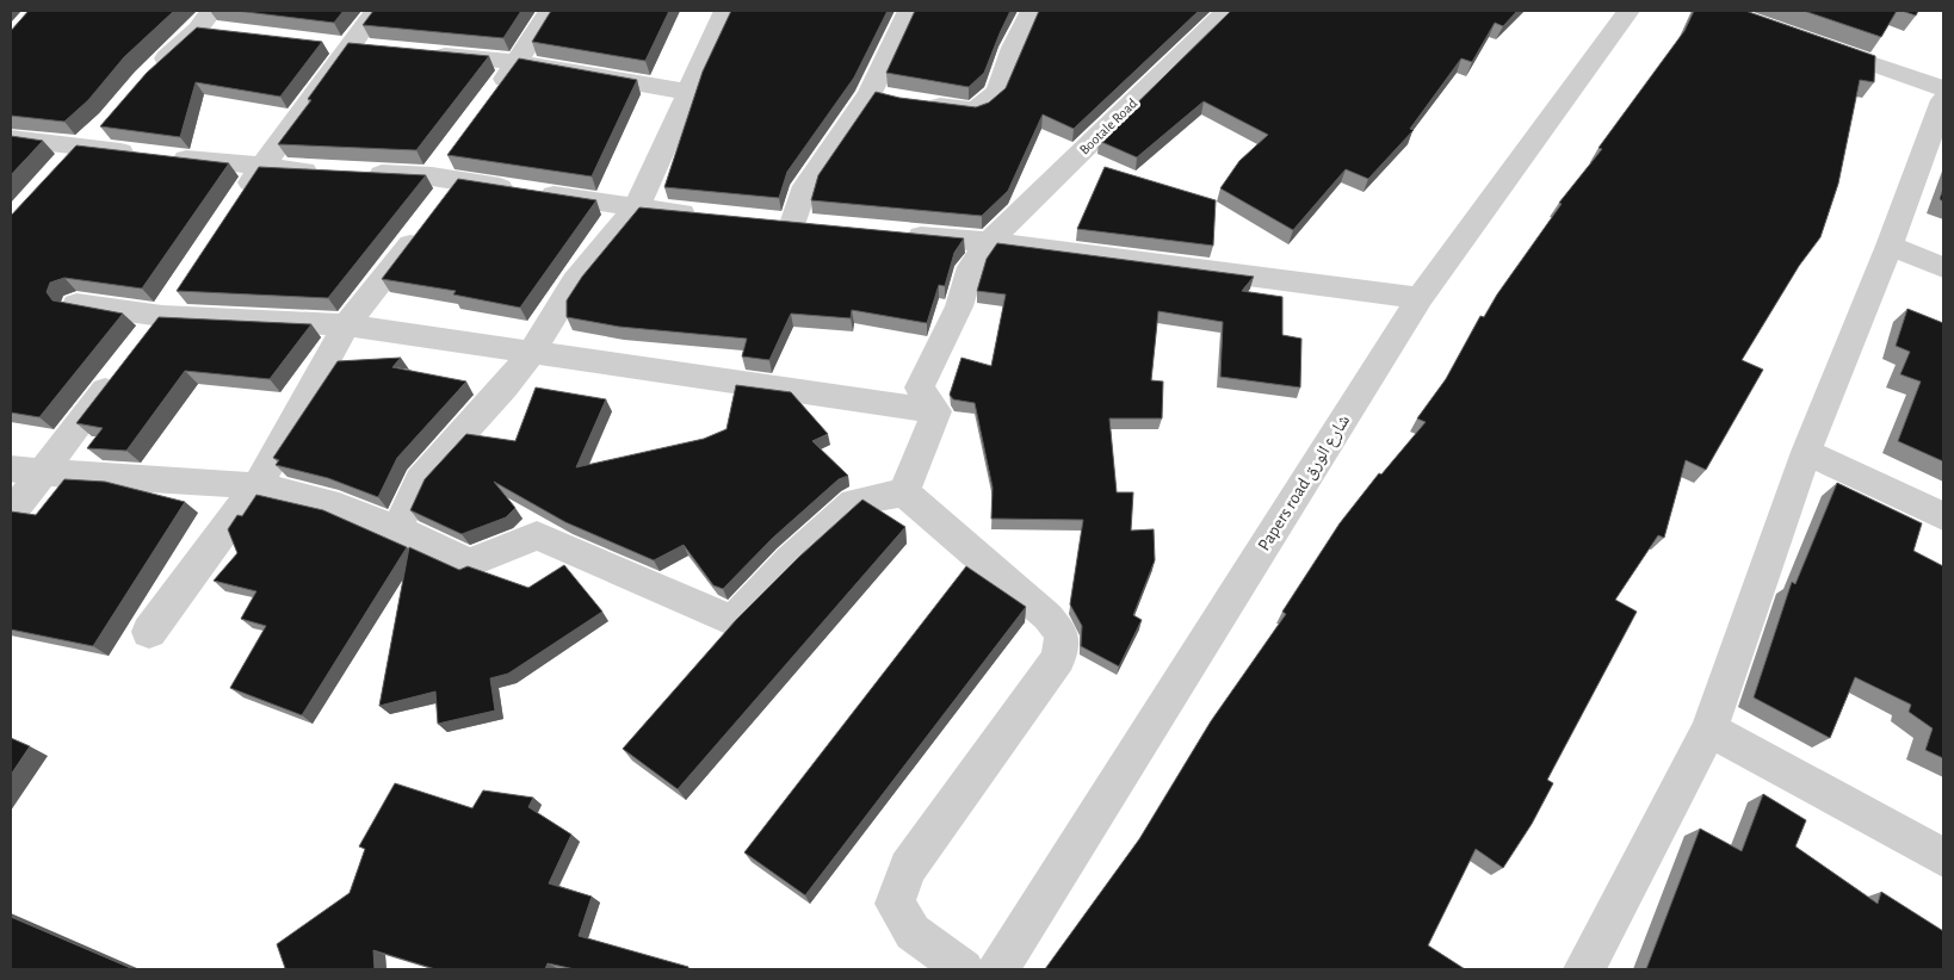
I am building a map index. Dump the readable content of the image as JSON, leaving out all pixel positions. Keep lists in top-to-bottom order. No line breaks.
{"streets":{"street":["Bootale Road","Papers road شارع الورق"]}}
